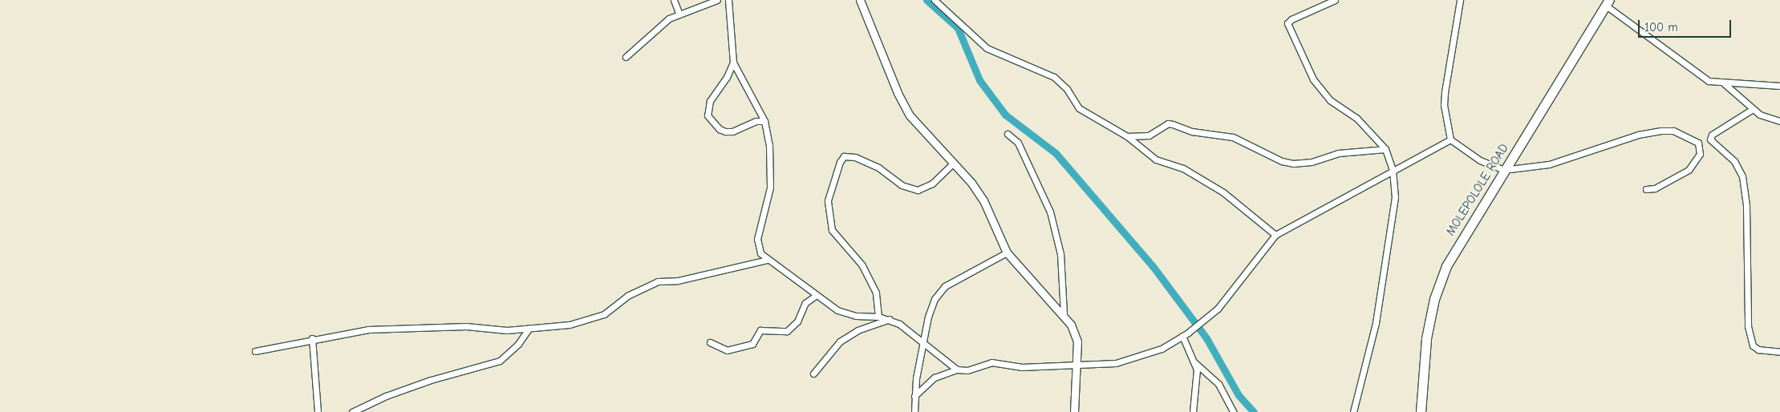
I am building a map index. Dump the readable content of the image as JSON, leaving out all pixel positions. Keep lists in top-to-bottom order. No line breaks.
{"streets":{"main road":["MOLEPOLOLE ROAD"]},"scale_bar":"100 m"}
